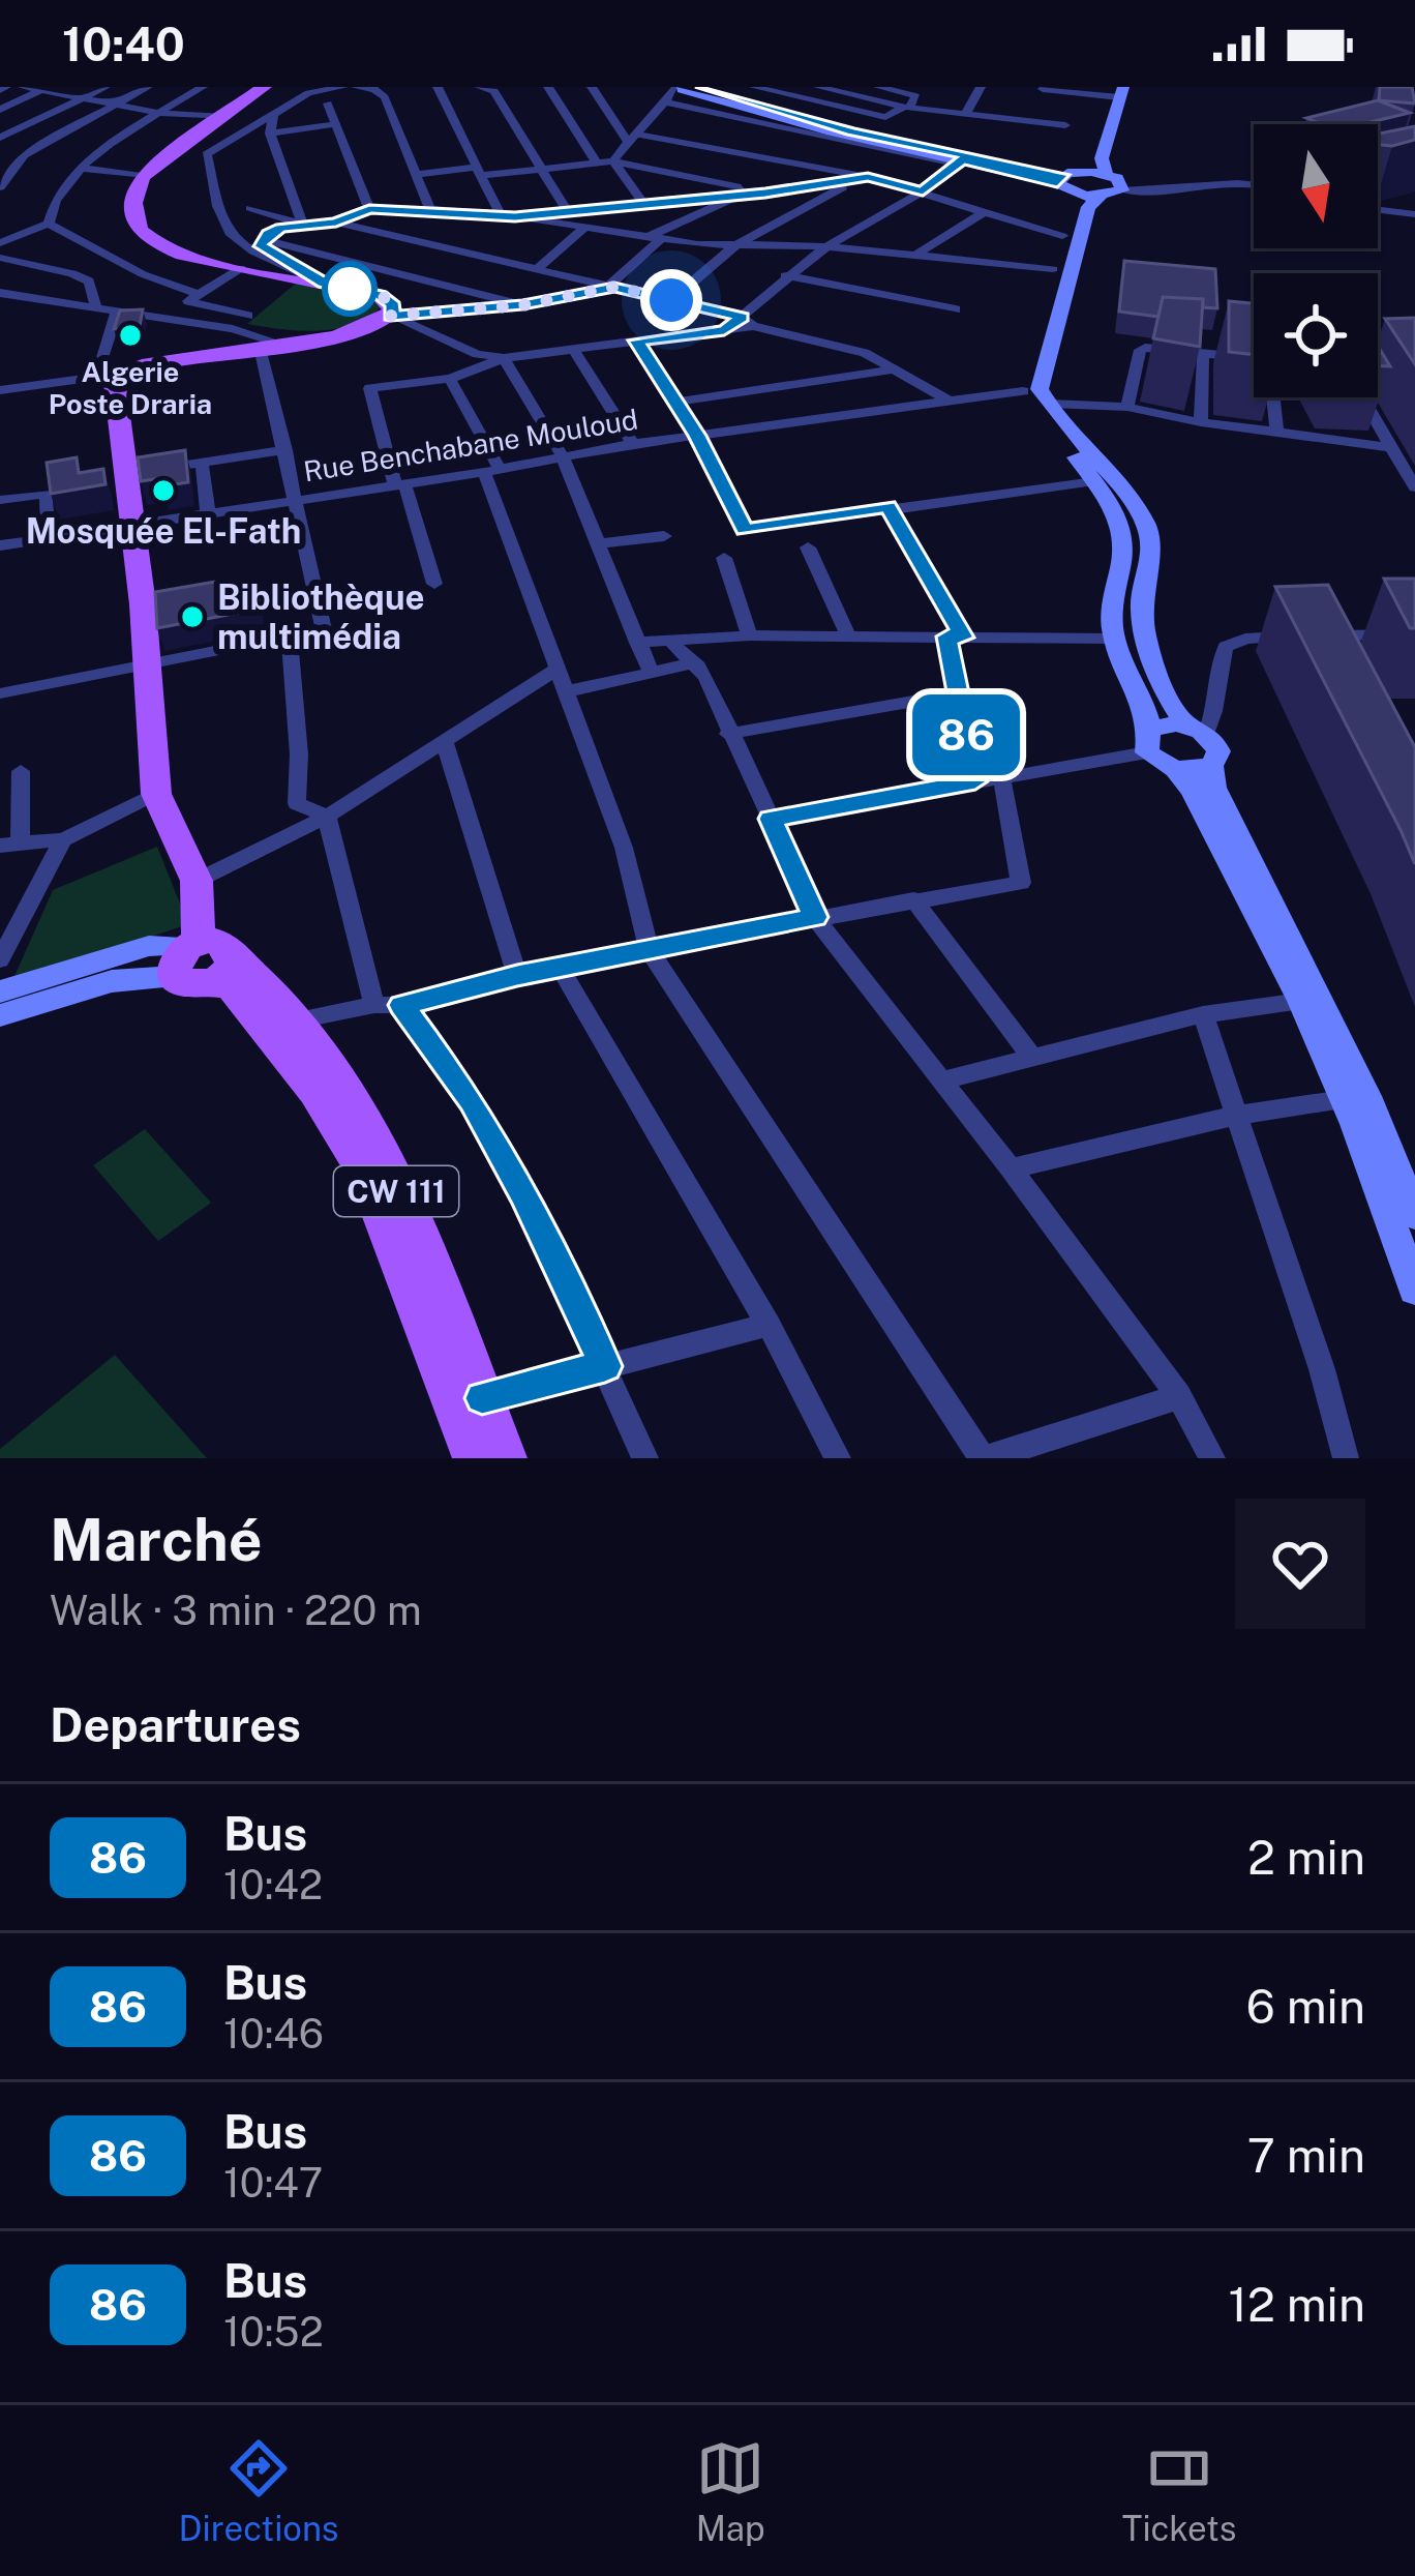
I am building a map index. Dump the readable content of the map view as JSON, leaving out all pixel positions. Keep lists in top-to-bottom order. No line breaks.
{"streets":{"main road":["CW 111"],"street":["Rue Benchabane Mouloud"]},"places":["Algerie Poste Draria","Mosquée El-Fath","Bibliothèque multimédia"],"lines":["bus line 86"],"north":"bottom","page":{"status":"10:40","on_map":"86","heading":[["Marché","Walk · 3 min · 220 m"],"Departures"],"list":[{"mark":"86","name":"Bus","note":"10:42","value":"2 min"},{"mark":"86","name":"Bus","note":"10:46","value":"6 min"},{"mark":"86","name":"Bus","note":"10:47","value":"7 min"},{"mark":"86","name":"Bus","note":"10:52","value":"12 min"}],"tabs":["Directions","Map","Tickets"]}}
